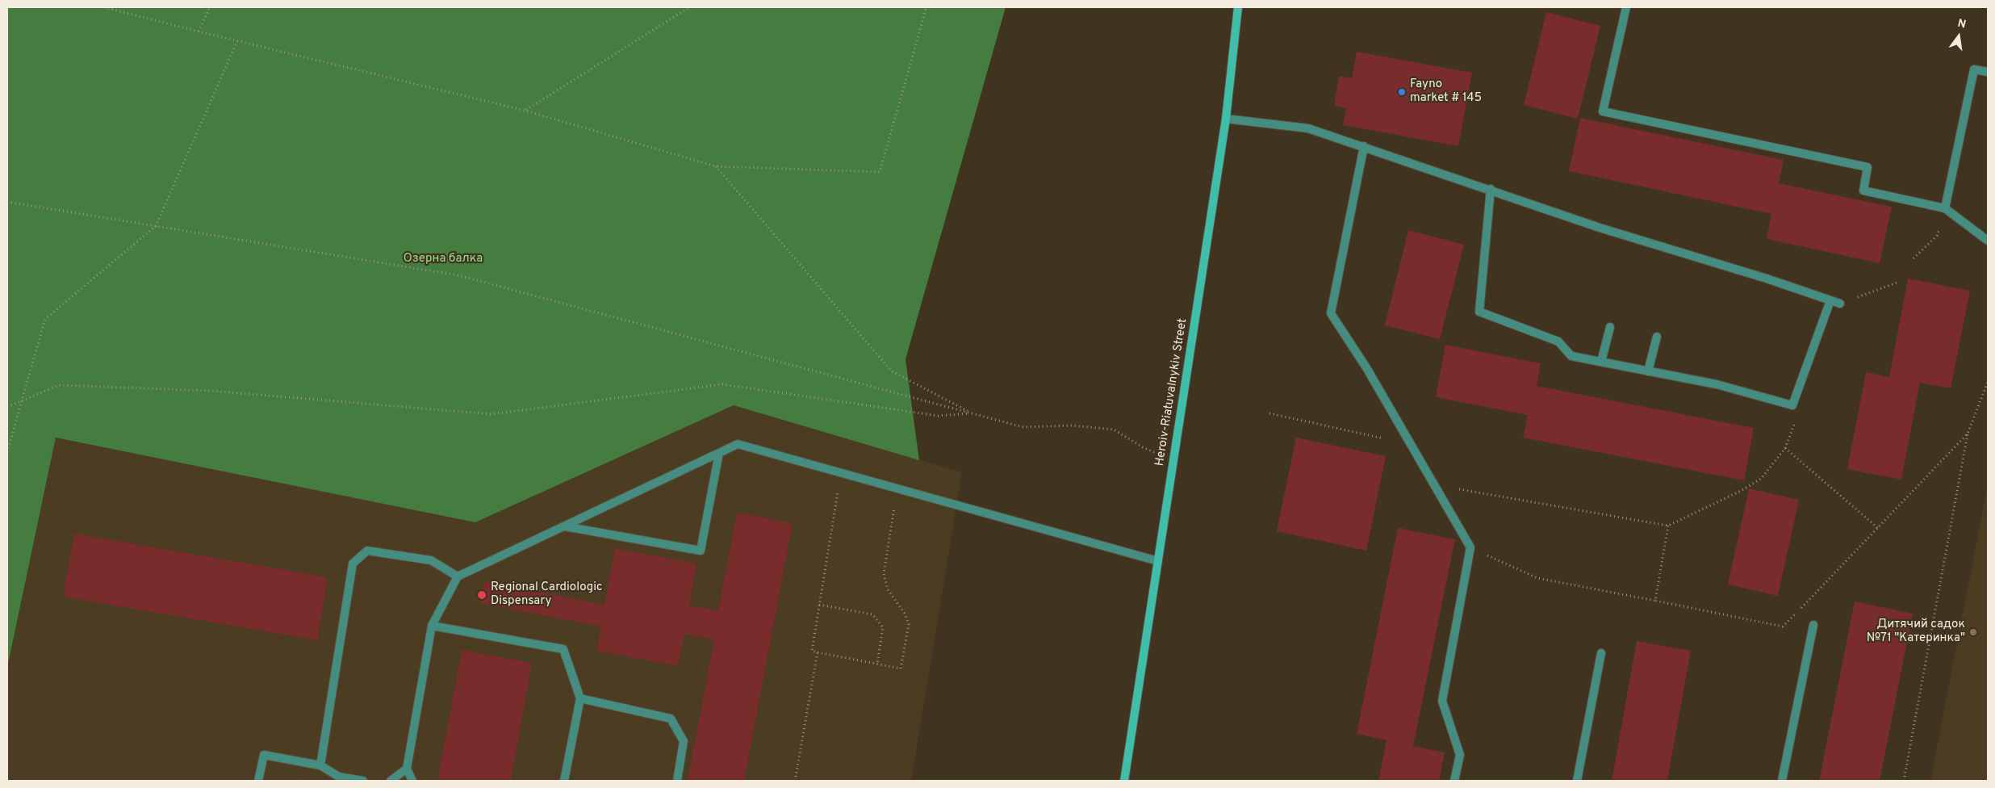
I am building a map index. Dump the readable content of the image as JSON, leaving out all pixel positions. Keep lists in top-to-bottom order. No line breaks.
{"streets":{"main road":["Heroiv-Riatuvalnykiv Street"]},"parks":["Озерна балка"],"places":["Fayno market # 145","Regional Cardiologic Dispensary","Дитячий садок №71 \"Катеринка\""],"north":"top"}
